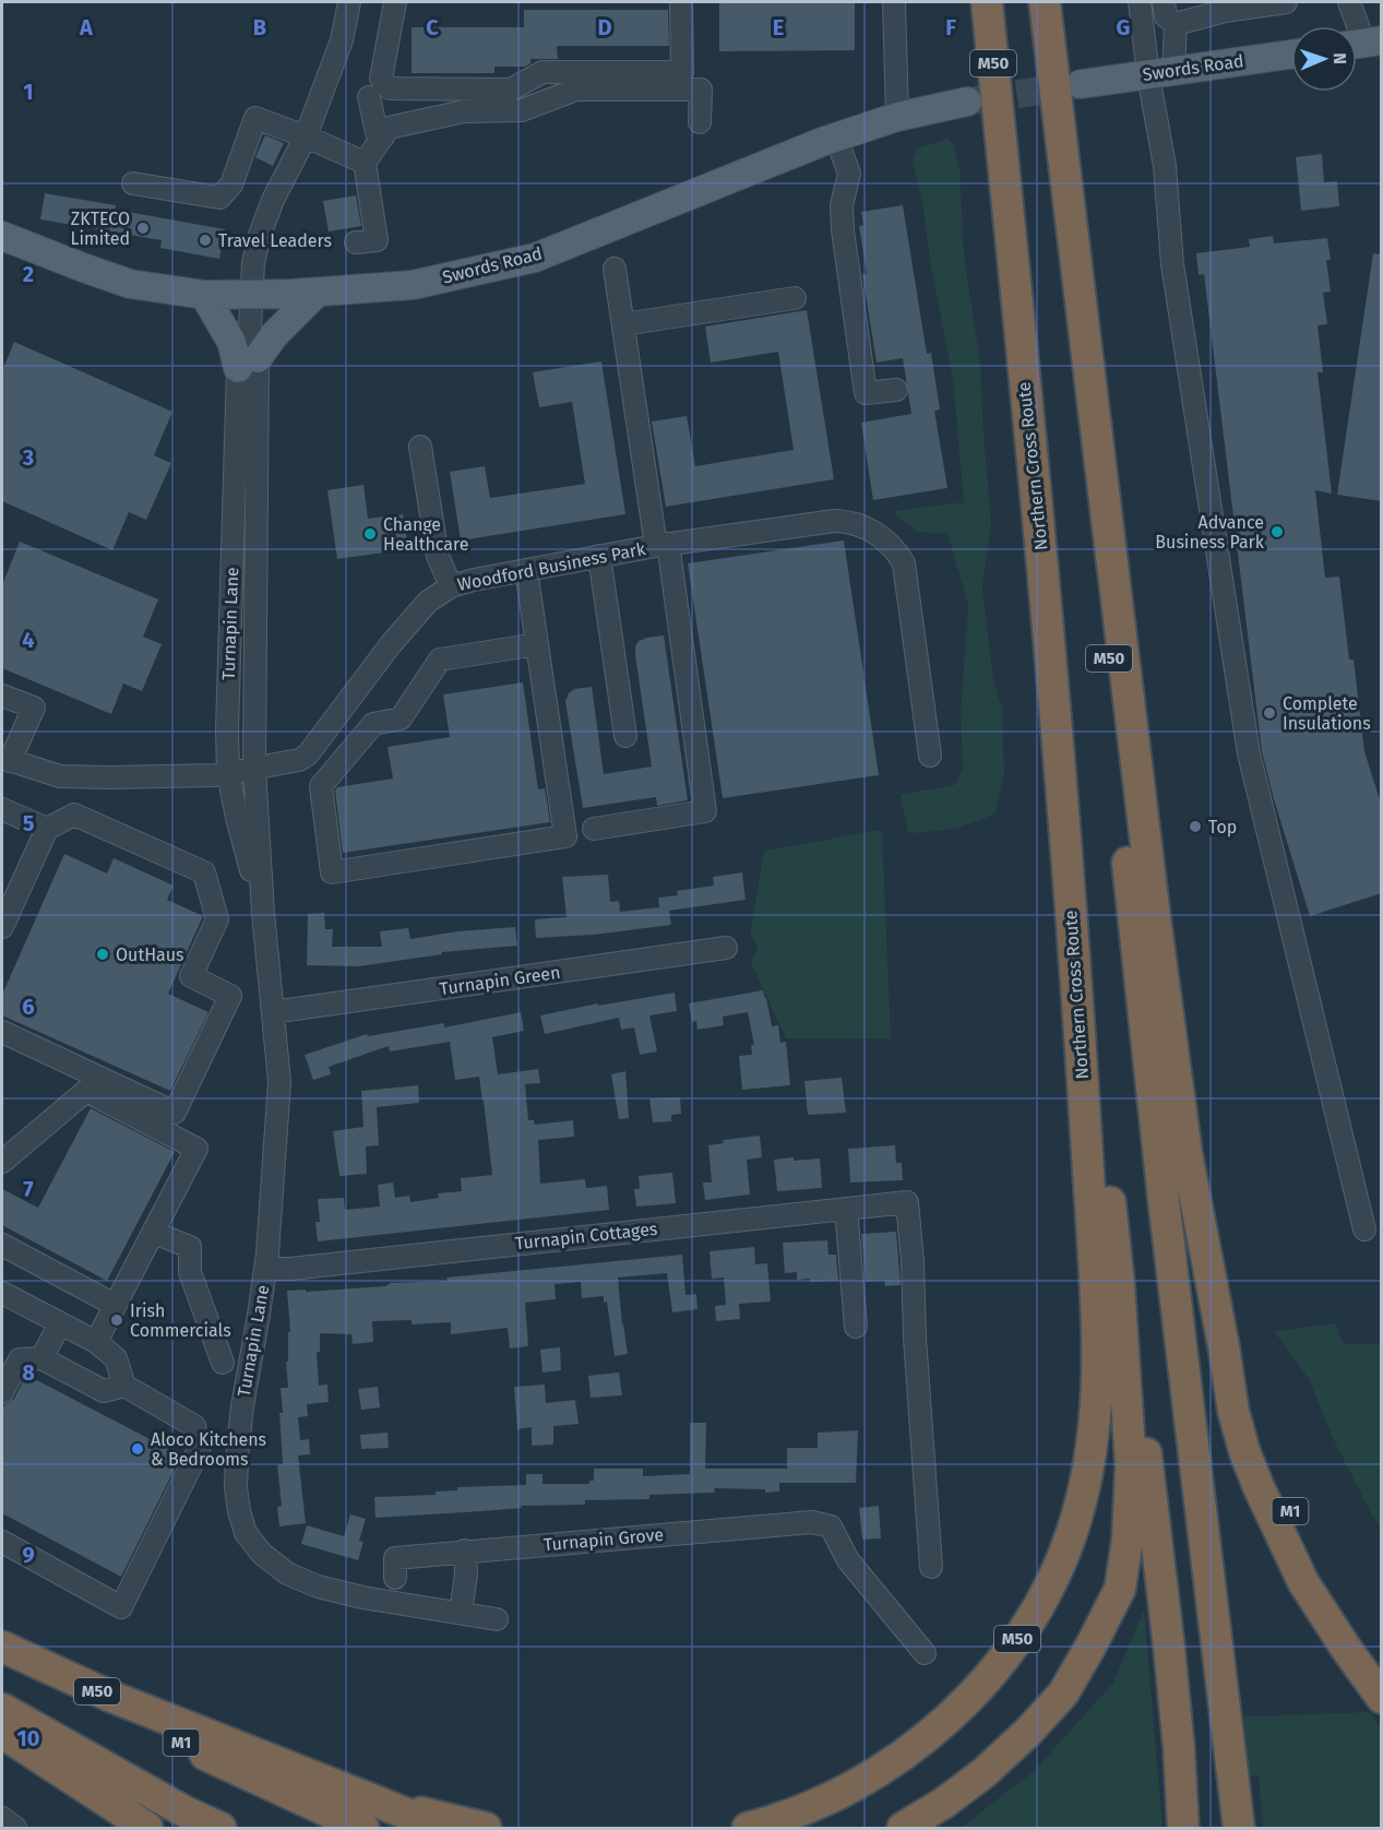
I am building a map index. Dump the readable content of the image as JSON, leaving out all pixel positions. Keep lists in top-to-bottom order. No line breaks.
{"streets":{"highway":["M50","Northern Cross Route","M1"],"main road":["Swords Road"],"street":["Woodford Business Park","Turnapin Lane","Turnapin Green","Turnapin Cottages","Turnapin Grove"]},"crossings":[["M50","Northern Cross Route"],["M50","M1"],["Swords Road","Turnapin Lane"],["Woodford Business Park","Turnapin Lane"],["Turnapin Lane","Turnapin Green"],["Turnapin Lane","Turnapin Cottages"]],"places":["ZKTECO Limited","Travel Leaders","Advance Business Park","Change Healthcare","Complete Insulations","Top","OutHaus","Irish Commercials","Aloco Kitchens & Bedrooms"],"north":"right","grid":{"columns":["A","B","C","D","E","F","G"],"rows":["1","2","3","4","5","6","7","8","9","10"]}}
